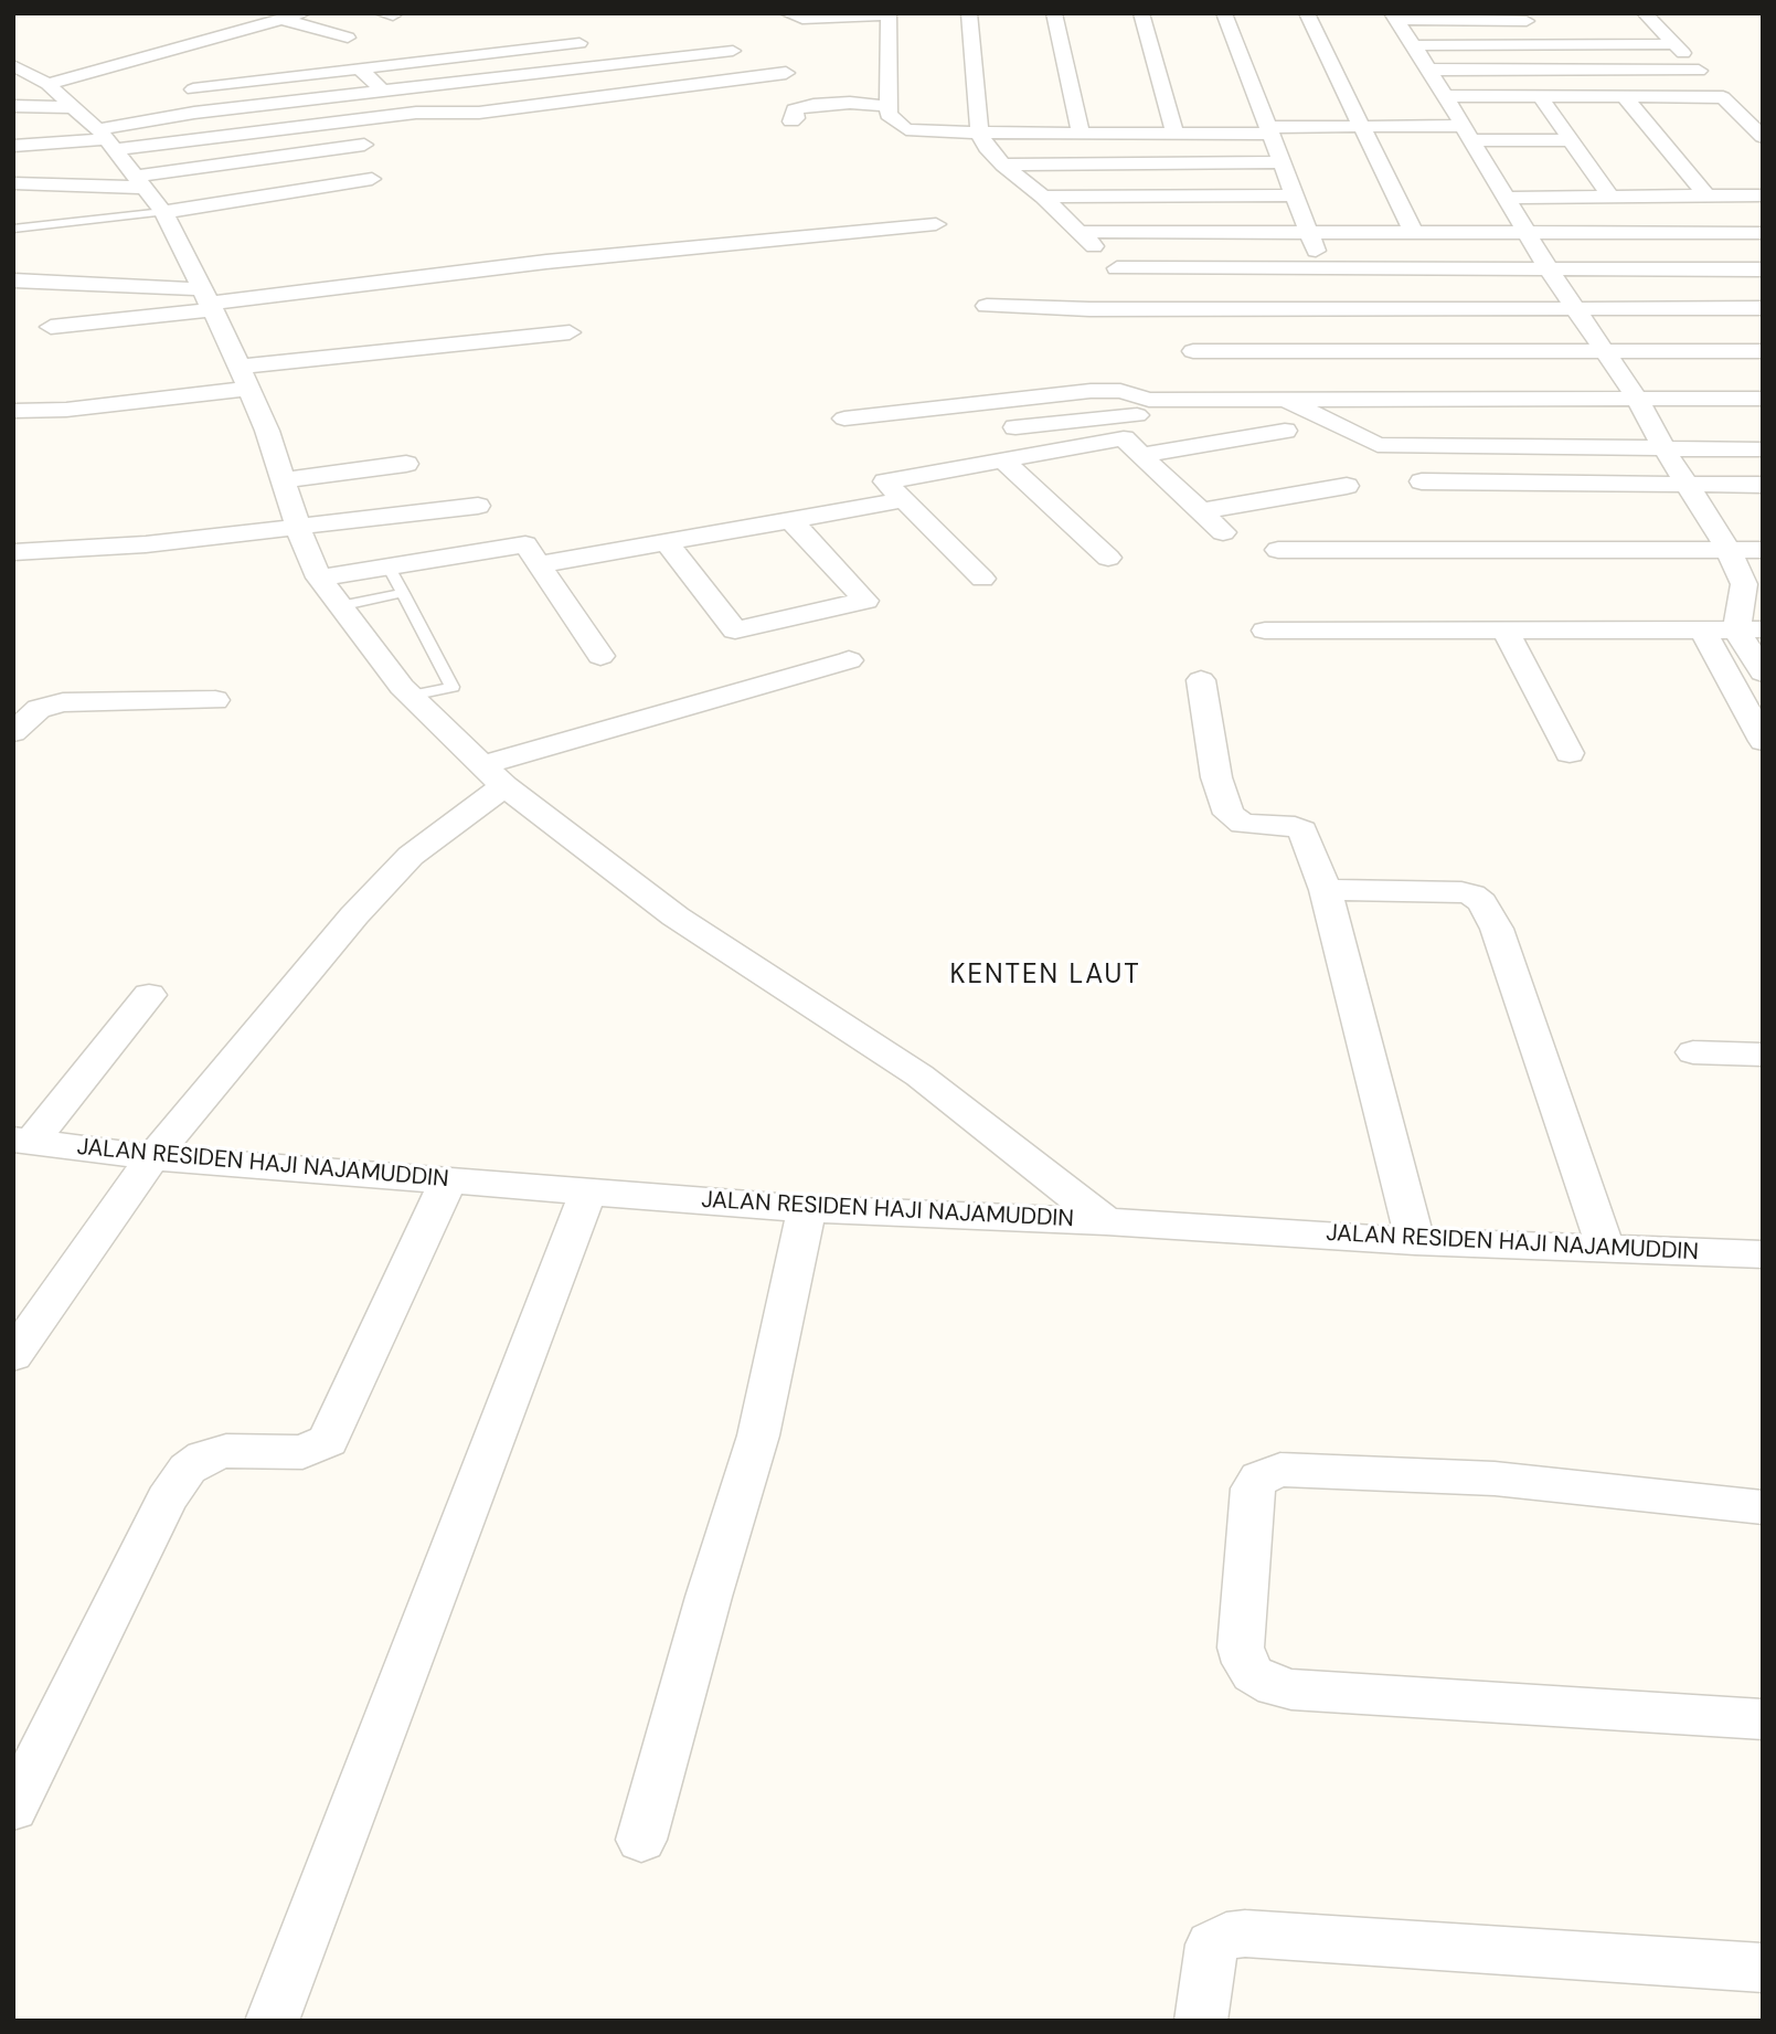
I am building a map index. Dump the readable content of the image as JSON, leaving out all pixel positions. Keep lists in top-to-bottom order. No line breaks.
{"streets":{"street":["JALAN RESIDEN HAJI NAJAMUDDIN"]},"districts":["KENTEN LAUT"]}
